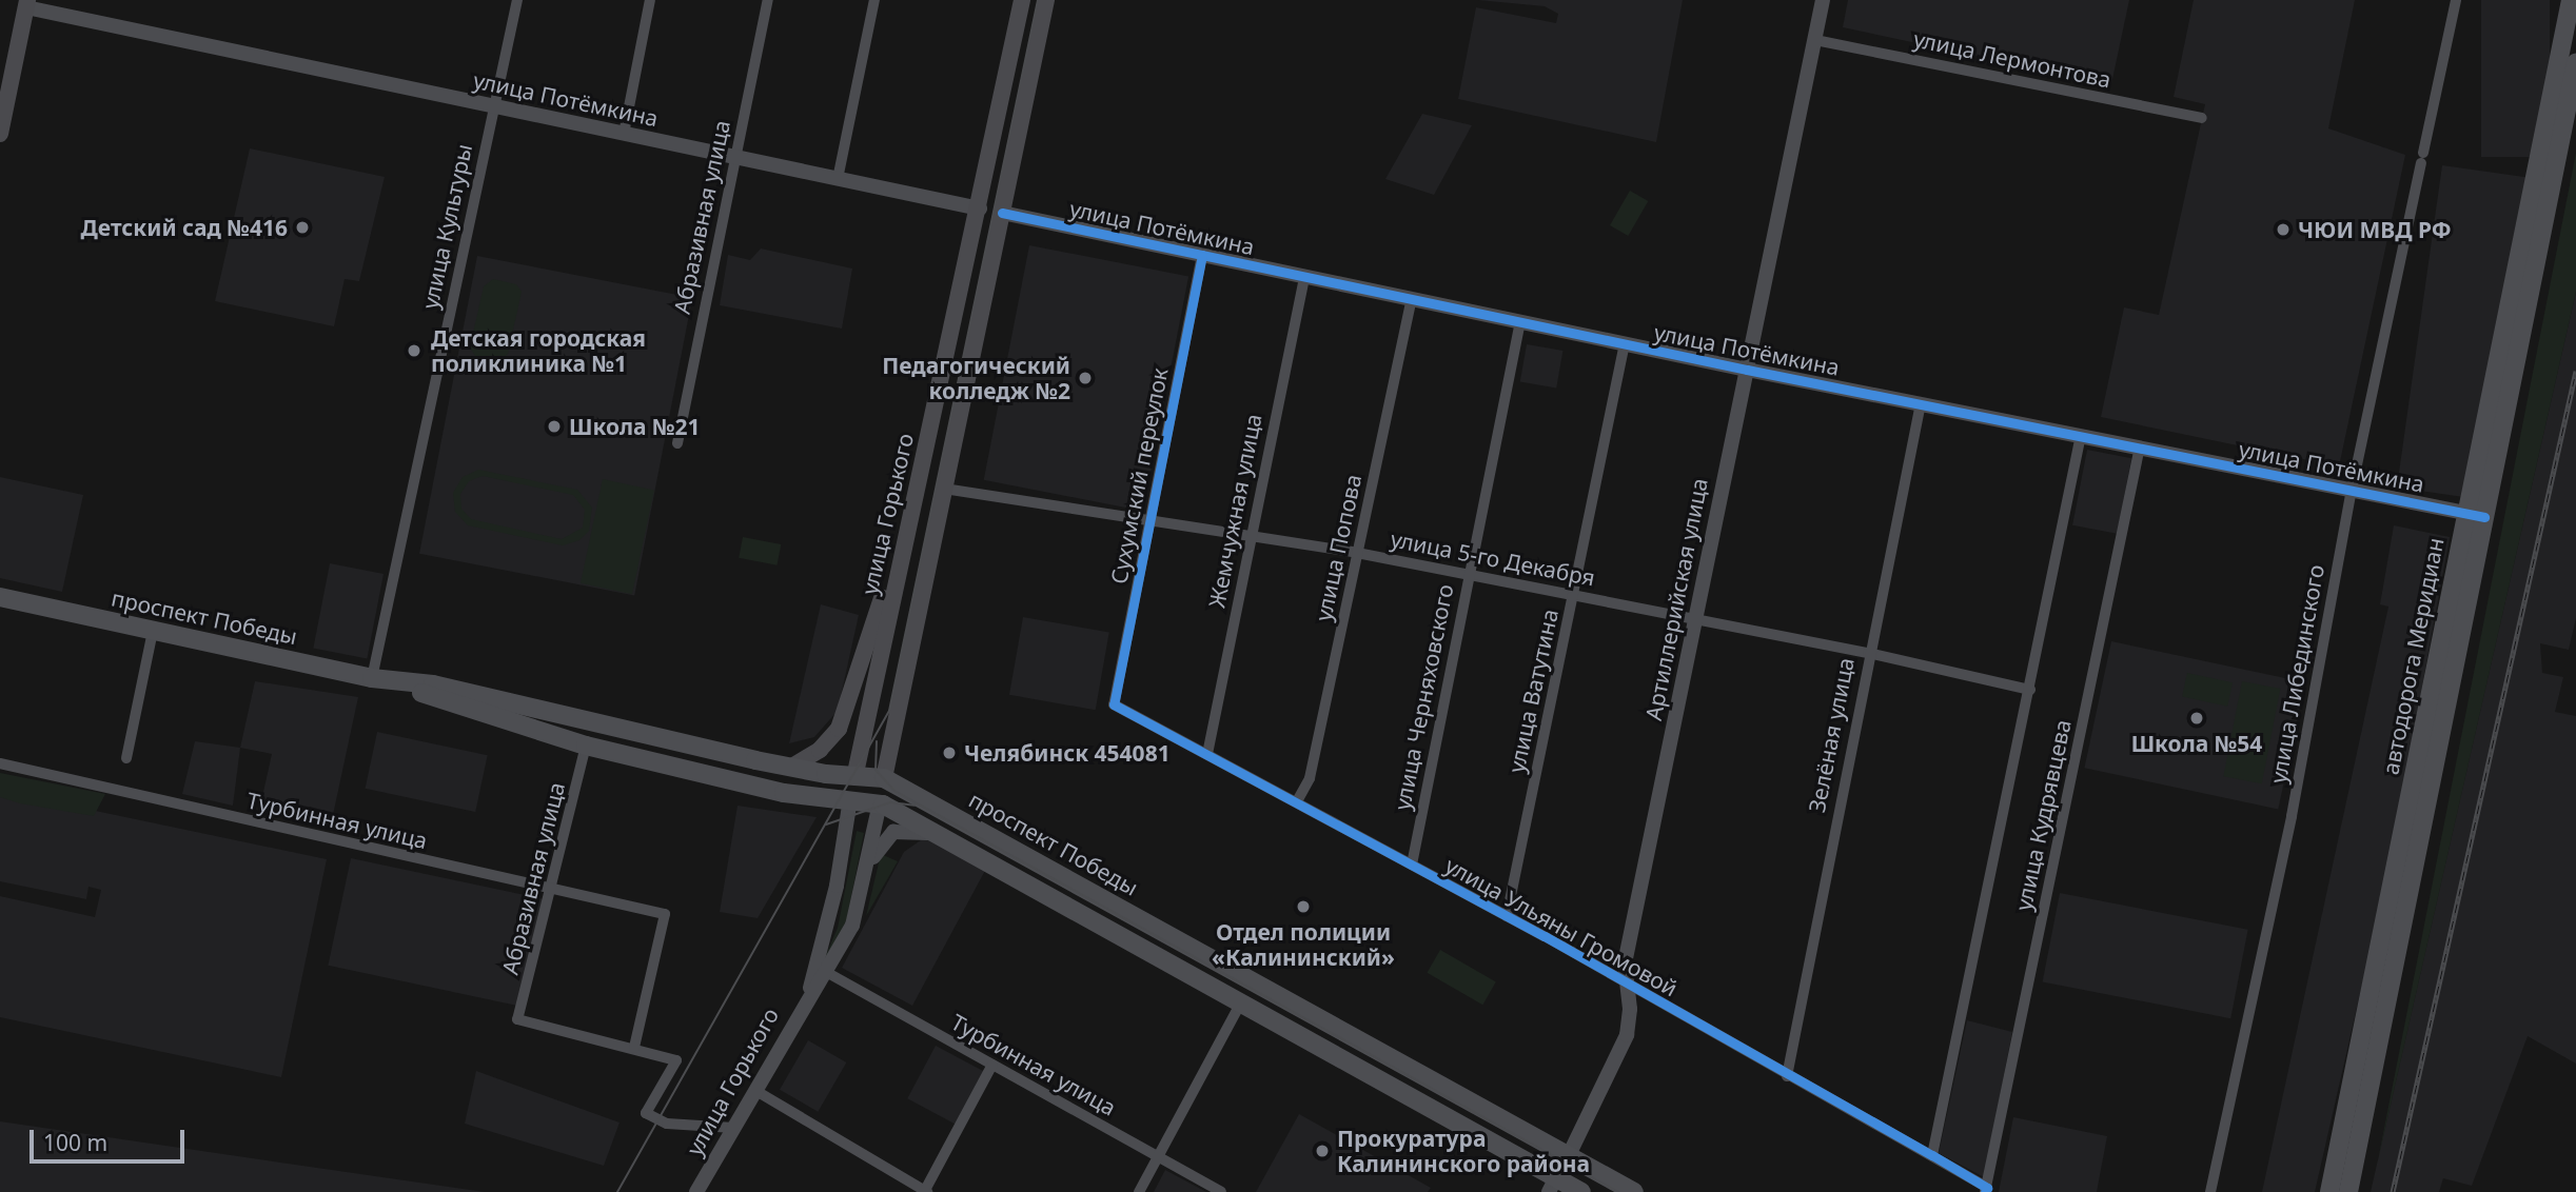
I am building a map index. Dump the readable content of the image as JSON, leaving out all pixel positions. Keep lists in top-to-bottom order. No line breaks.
{"streets":{"main road":["улица Потёмкина","улица Горького","Артиллерийская улица","проспект Победы","автодорога Меридиан"],"street":["улица Лермонтова","Абразивная улица","улица Культуры","Сухумский переулок","Жемчужная улица","улица Попова","улица 5-го Декабря","улица Либединского","улица Ватутина","улица Черняховского","Зелёная улица","улица Кудрявцева","Турбинная улица","улица Ульяны Громовой"]},"crossings":[["улица Лермонтова","Артиллерийская улица"],["улица Потёмкина","Абразивная улица"],["улица Потёмкина","улица Культуры"],["улица Потёмкина","Сухумский переулок"],["улица Потёмкина","Жемчужная улица"],["улица Потёмкина","улица Горького"],["улица Потёмкина","улица Попова"],["улица Потёмкина","Артиллерийская улица"],["улица Потёмкина","автодорога Меридиан"],["улица Потёмкина","улица Либединского"],["улица Потёмкина","улица Ватутина"],["улица Потёмкина","улица Черняховского"],["улица Потёмкина","Зелёная улица"],["улица Потёмкина","улица Кудрявцева"],["Абразивная улица","проспект Победы"],["Абразивная улица","Турбинная улица"],["улица Культуры","проспект Победы"],["Сухумский переулок","улица 5-го Декабря"],["Сухумский переулок","улица Ульяны Громовой"],["Жемчужная улица","улица 5-го Декабря"],["Жемчужная улица","улица Ульяны Громовой"],["улица Горького","улица 5-го Декабря"],["улица Горького","проспект Победы"],["улица Горького","Турбинная улица"],["улица Попова","улица 5-го Декабря"],["улица Попова","улица Ульяны Громовой"],["улица 5-го Декабря","Артиллерийская улица"],["улица 5-го Декабря","улица Ватутина"],["улица 5-го Декабря","улица Черняховского"],["улица 5-го Декабря","Зелёная улица"],["улица 5-го Декабря","улица Кудрявцева"],["Артиллерийская улица","проспект Победы"],["Артиллерийская улица","улица Ульяны Громовой"],["улица Ватутина","улица Ульяны Громовой"],["улица Черняховского","улица Ульяны Громовой"],["Зелёная улица","улица Ульяны Громовой"],["улица Кудрявцева","улица Ульяны Громовой"]],"places":["Детский сад №416","ЧЮИ МВД РФ","Детская городская поликлиника №1","Педагогический колледж №2","Школа №21","Школа №54","Челябинск 454081","Отдел полиции «Калининский»","Прокуратура Калининского района"],"scale_bar":"100 m"}
